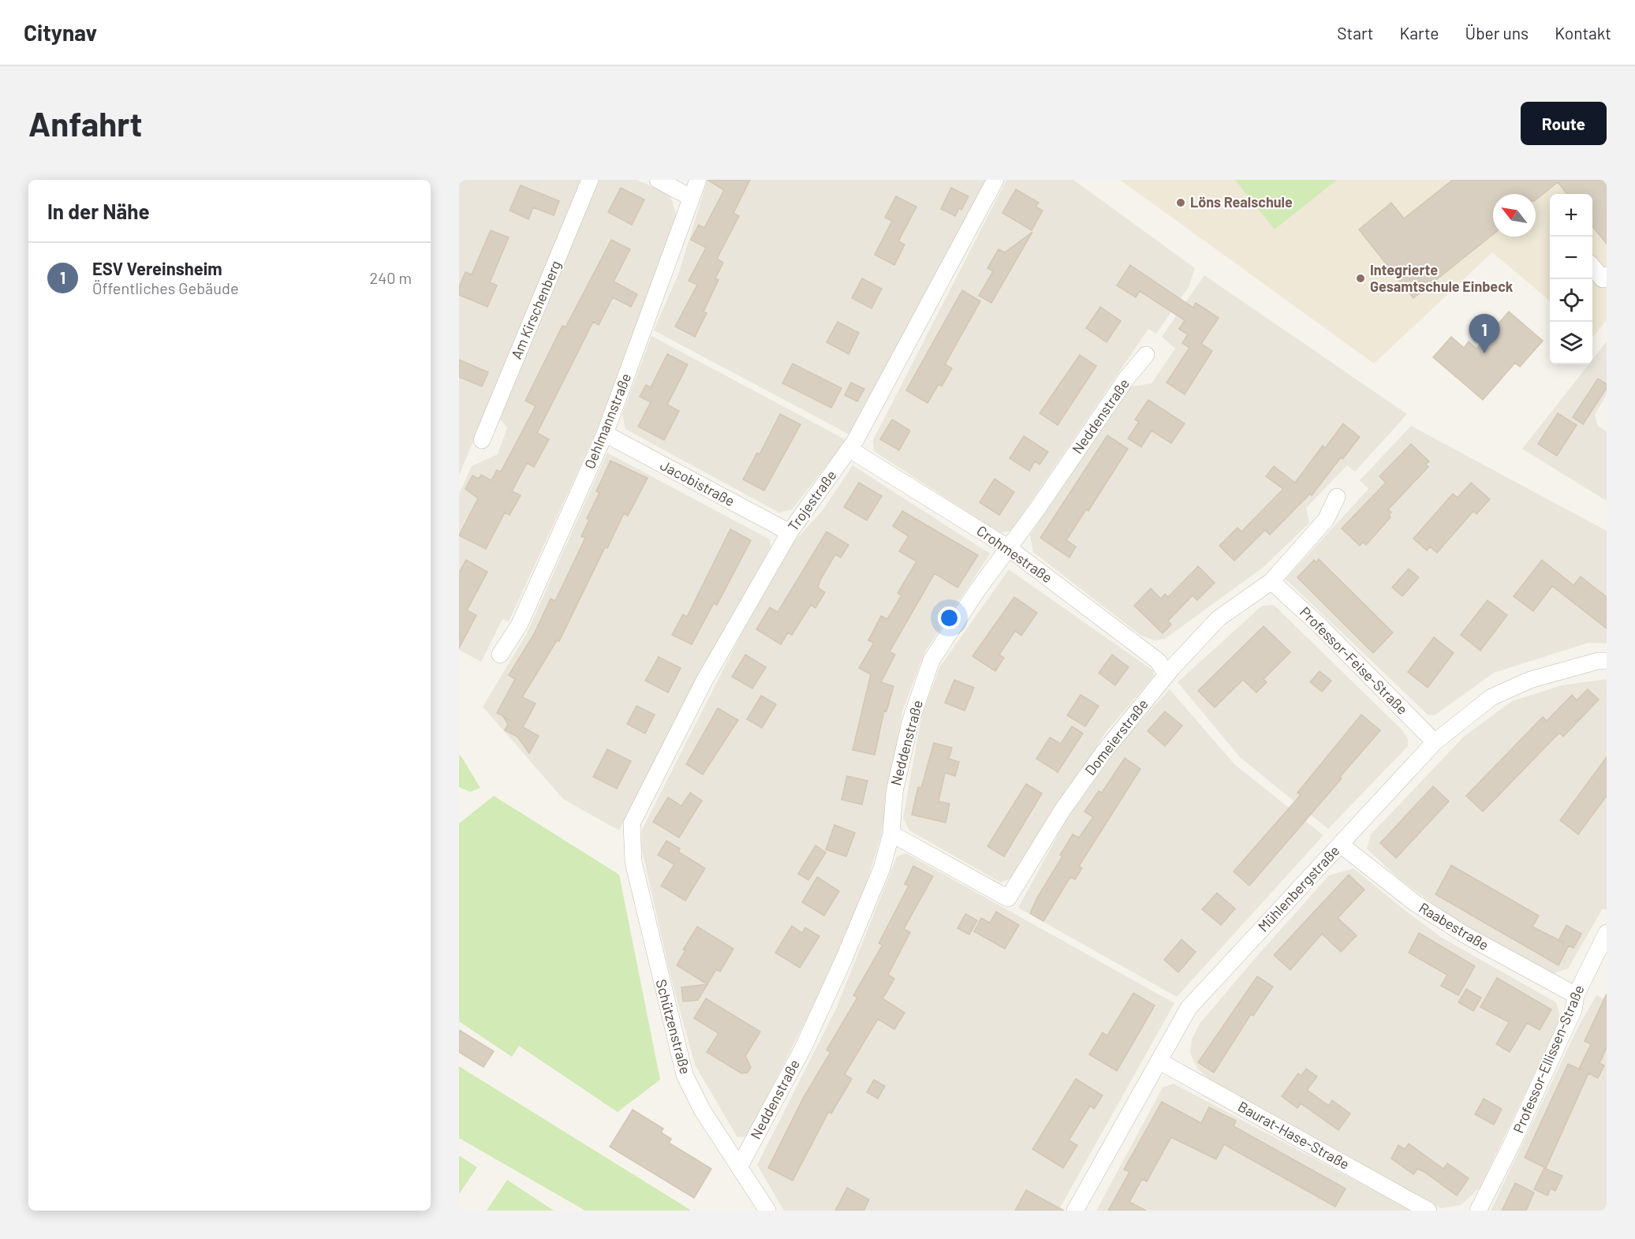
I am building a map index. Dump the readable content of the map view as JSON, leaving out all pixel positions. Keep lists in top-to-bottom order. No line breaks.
{"streets":{"street":["Am Kirschenberg","Neddenstraße","Oehlmannstraße","Jacobistraße","Trojestraße","Crohmestraße","Professor-Feise-Straße","Domeierstraße","Mühlenbergstraße","Raabestraße","Schützenstraße","Professor-Ellissen-Straße","Baurat-Hase-Straße"]},"crossings":[["Neddenstraße","Crohmestraße"],["Neddenstraße","Domeierstraße"],["Neddenstraße","Schützenstraße"],["Oehlmannstraße","Jacobistraße"],["Jacobistraße","Trojestraße"],["Trojestraße","Crohmestraße"],["Trojestraße","Schützenstraße"],["Crohmestraße","Domeierstraße"],["Professor-Feise-Straße","Domeierstraße"],["Professor-Feise-Straße","Mühlenbergstraße"],["Mühlenbergstraße","Raabestraße"],["Mühlenbergstraße","Baurat-Hase-Straße"],["Raabestraße","Professor-Ellissen-Straße"]],"places":["Löns Realschule","Integrierte Gesamtschule Einbeck"],"north":"top left","page":{"header":"Citynav","nav":["Start","Karte","Über uns","Kontakt"],"buttons":"Route","title":"Anfahrt","heading":"In der Nähe","map_buttons":["+","−"],"list":[{"mark":"1","name":"ESV Vereinsheim","note":"Öffentliches Gebäude","value":"240 m"}],"pins":"1"}}
